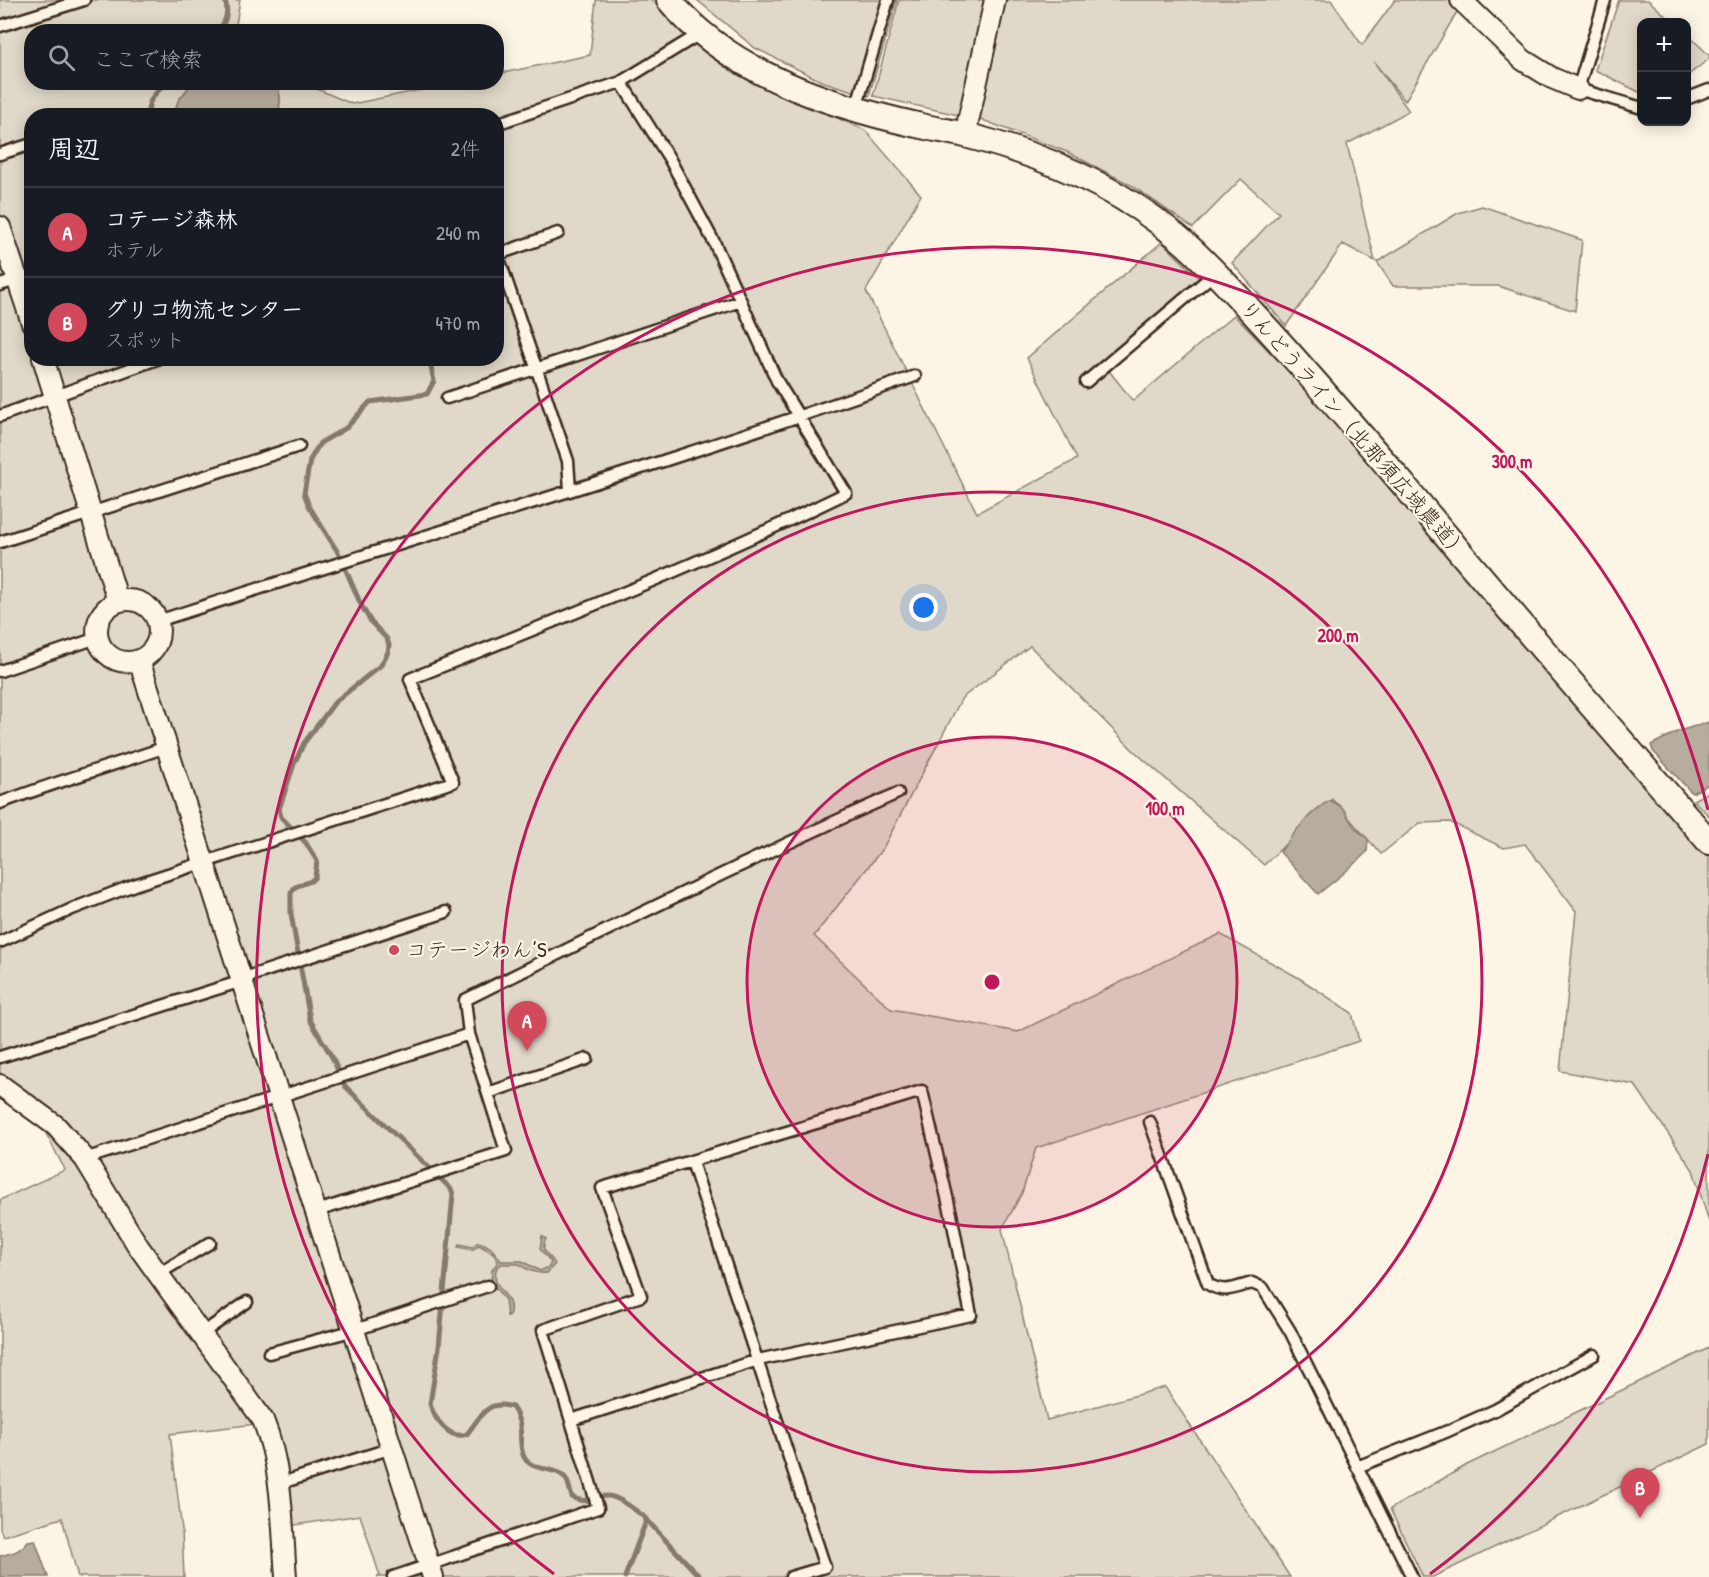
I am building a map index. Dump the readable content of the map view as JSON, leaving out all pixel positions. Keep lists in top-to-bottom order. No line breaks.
{"streets":{"street":["りんどうライン（北那須広域農道）"]},"places":["コテージわん’S"],"page":{"map_buttons":["+","−"],"search":"ここで検索","heading":["周辺","2件"],"list":[{"mark":"A","name":"コテージ森林","note":"ホテル","value":"240 m"},{"mark":"B","name":"グリコ物流センター","note":"スポット","value":"470 m"}],"pins":["A","B"]},"rings":["300 m","200 m","100 m"]}
